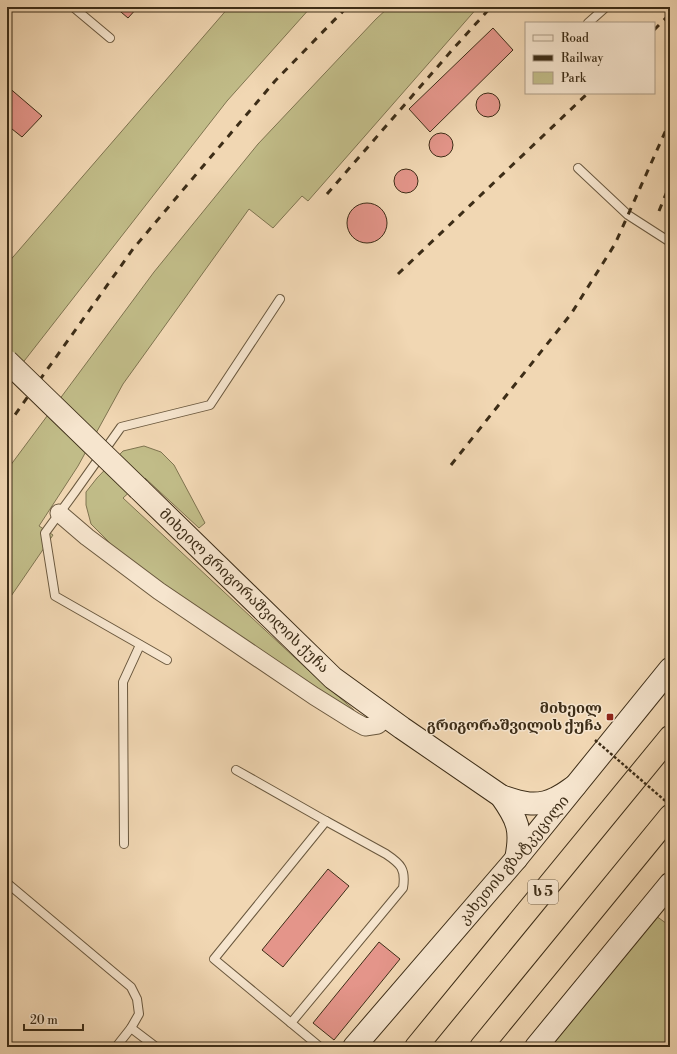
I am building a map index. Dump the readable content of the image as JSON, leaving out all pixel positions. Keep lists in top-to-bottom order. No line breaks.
{"streets":{"highway":["ს 5"],"street":["მიხეილ გრიგორაშვილის ქუჩა","კახეთის გზატკეცილი"]},"places":{"transit":["მიხეილ გრიგორაშვილის ქუჩა"]},"legend":["Road","Railway","Park"],"scale_bar":"20 m"}
